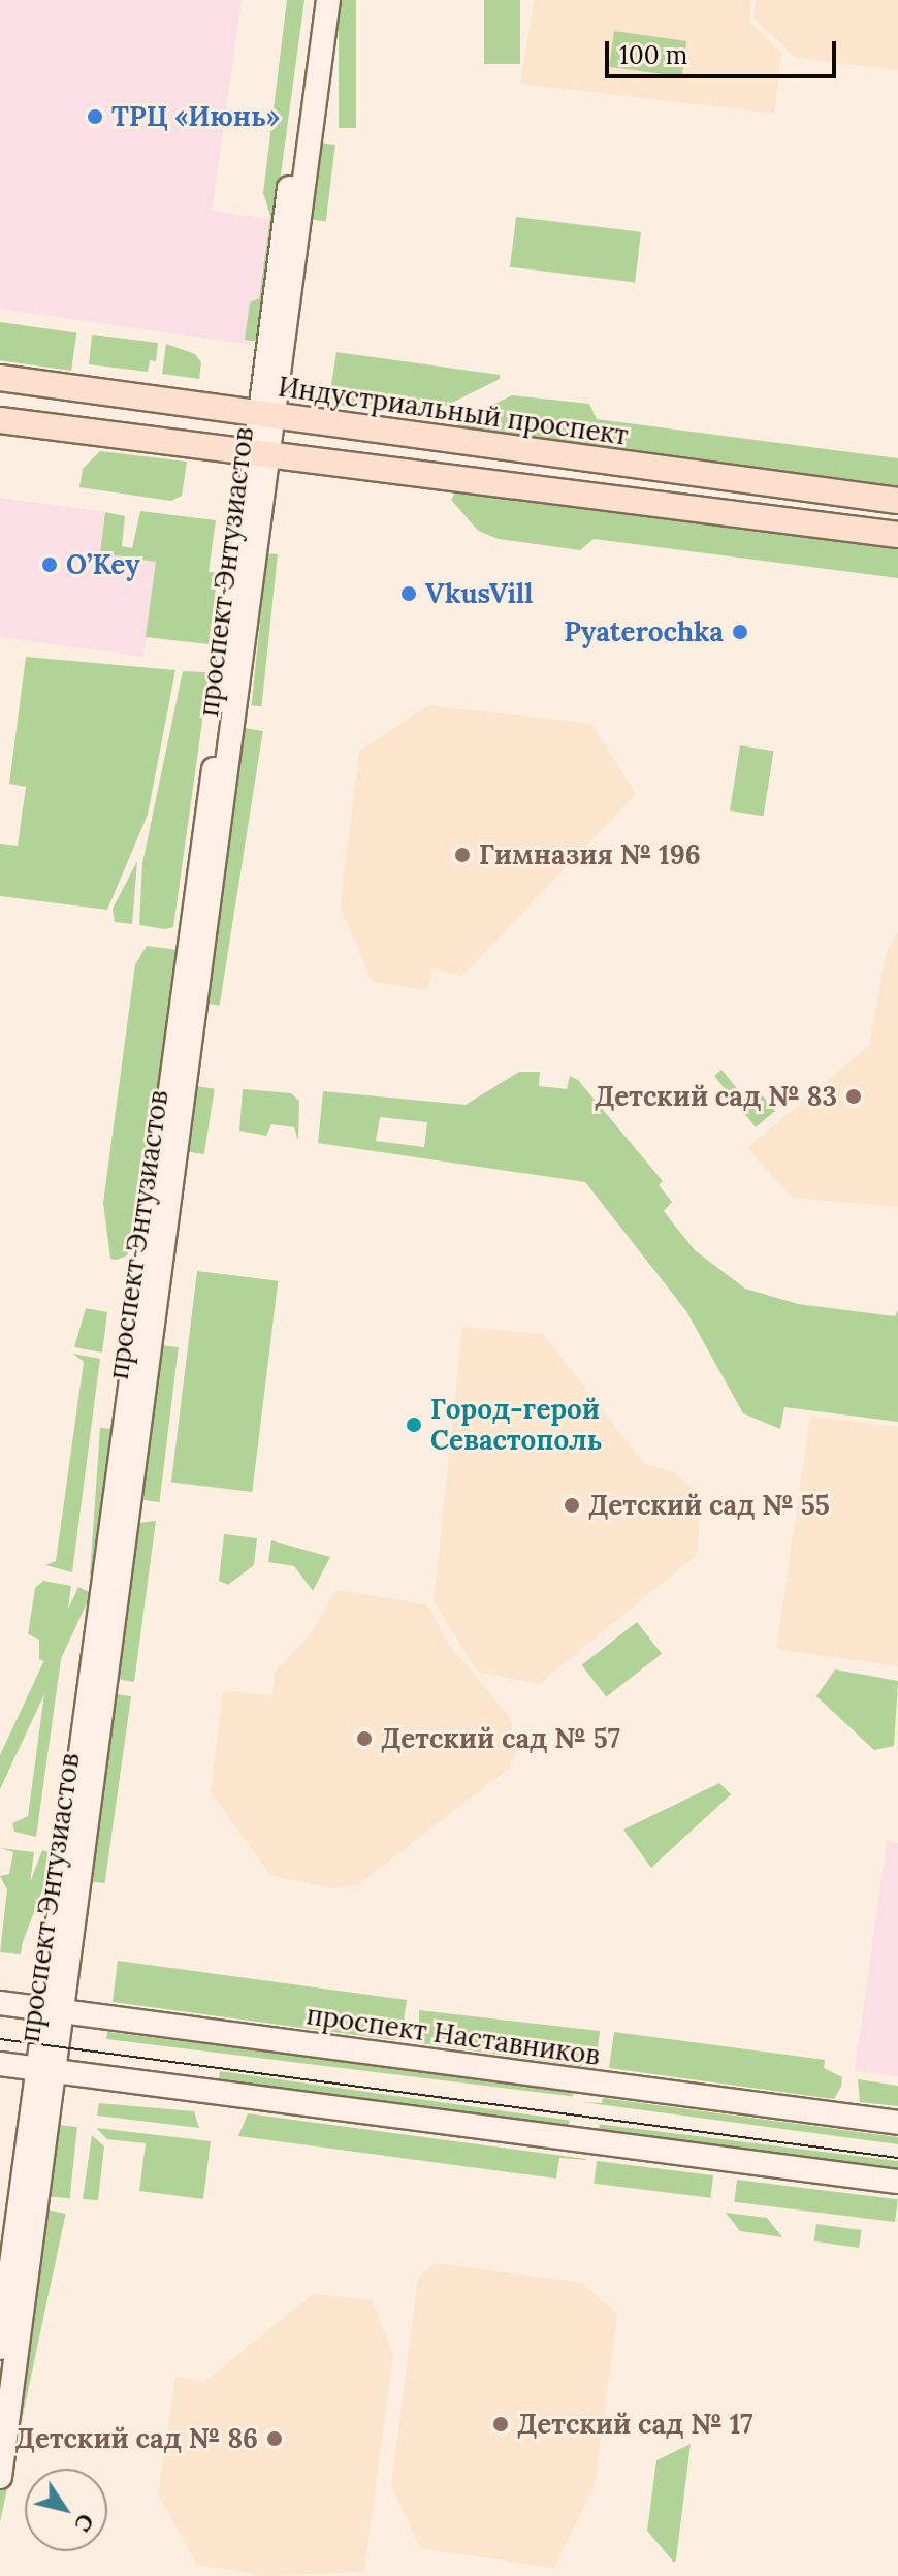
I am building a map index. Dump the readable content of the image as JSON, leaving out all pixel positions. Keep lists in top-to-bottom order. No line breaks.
{"streets":{"main road":["Индустриальный проспект"],"street":["проспект Энтузиастов","проспект Наставников"]},"crossings":[["Индустриальный проспект","проспект Энтузиастов"],["проспект Энтузиастов","проспект Наставников"]],"places":["ТРЦ «Июнь»","O’Key","VkusVill","Pyaterochka","Гимназия № 196","Детский сад № 83","Город-герой Севастополь","Детский сад № 55","Детский сад № 57","Детский сад № 17","Детский сад № 86"],"scale_bar":"100 m","north":"bottom right"}
